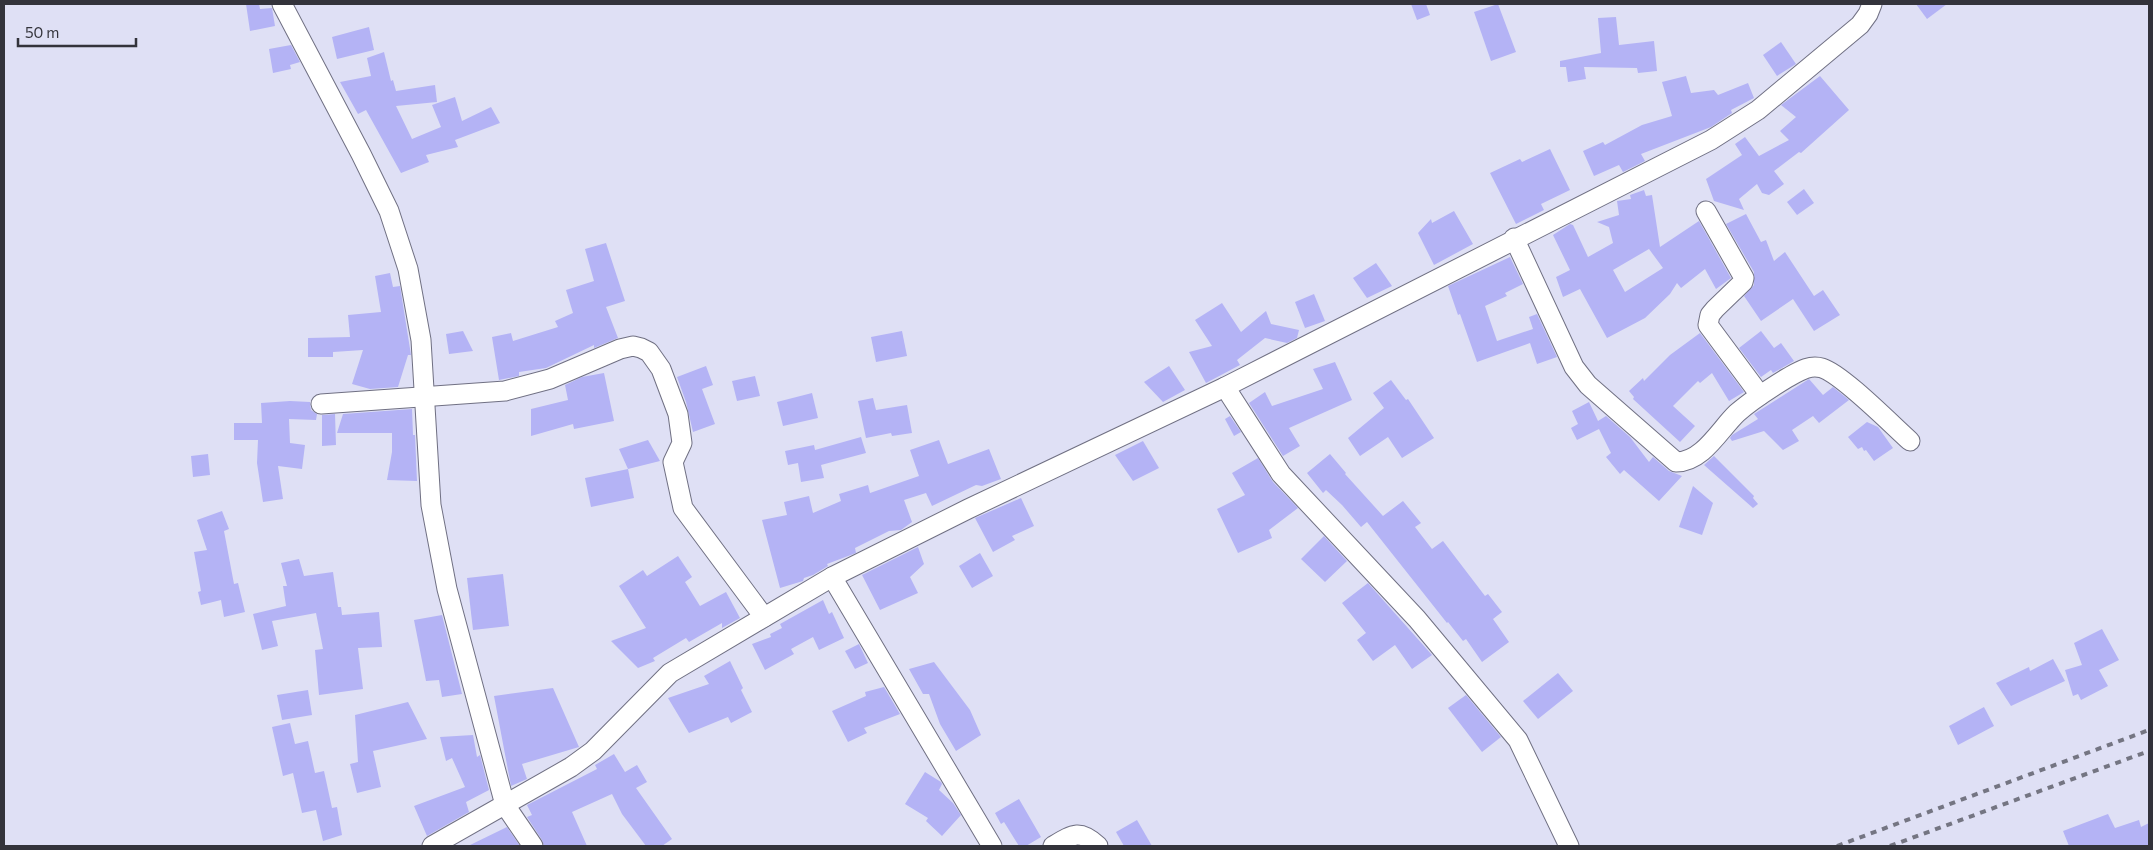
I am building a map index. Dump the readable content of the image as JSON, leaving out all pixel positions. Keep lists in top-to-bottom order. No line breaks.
{"scale_bar":"50 m"}
